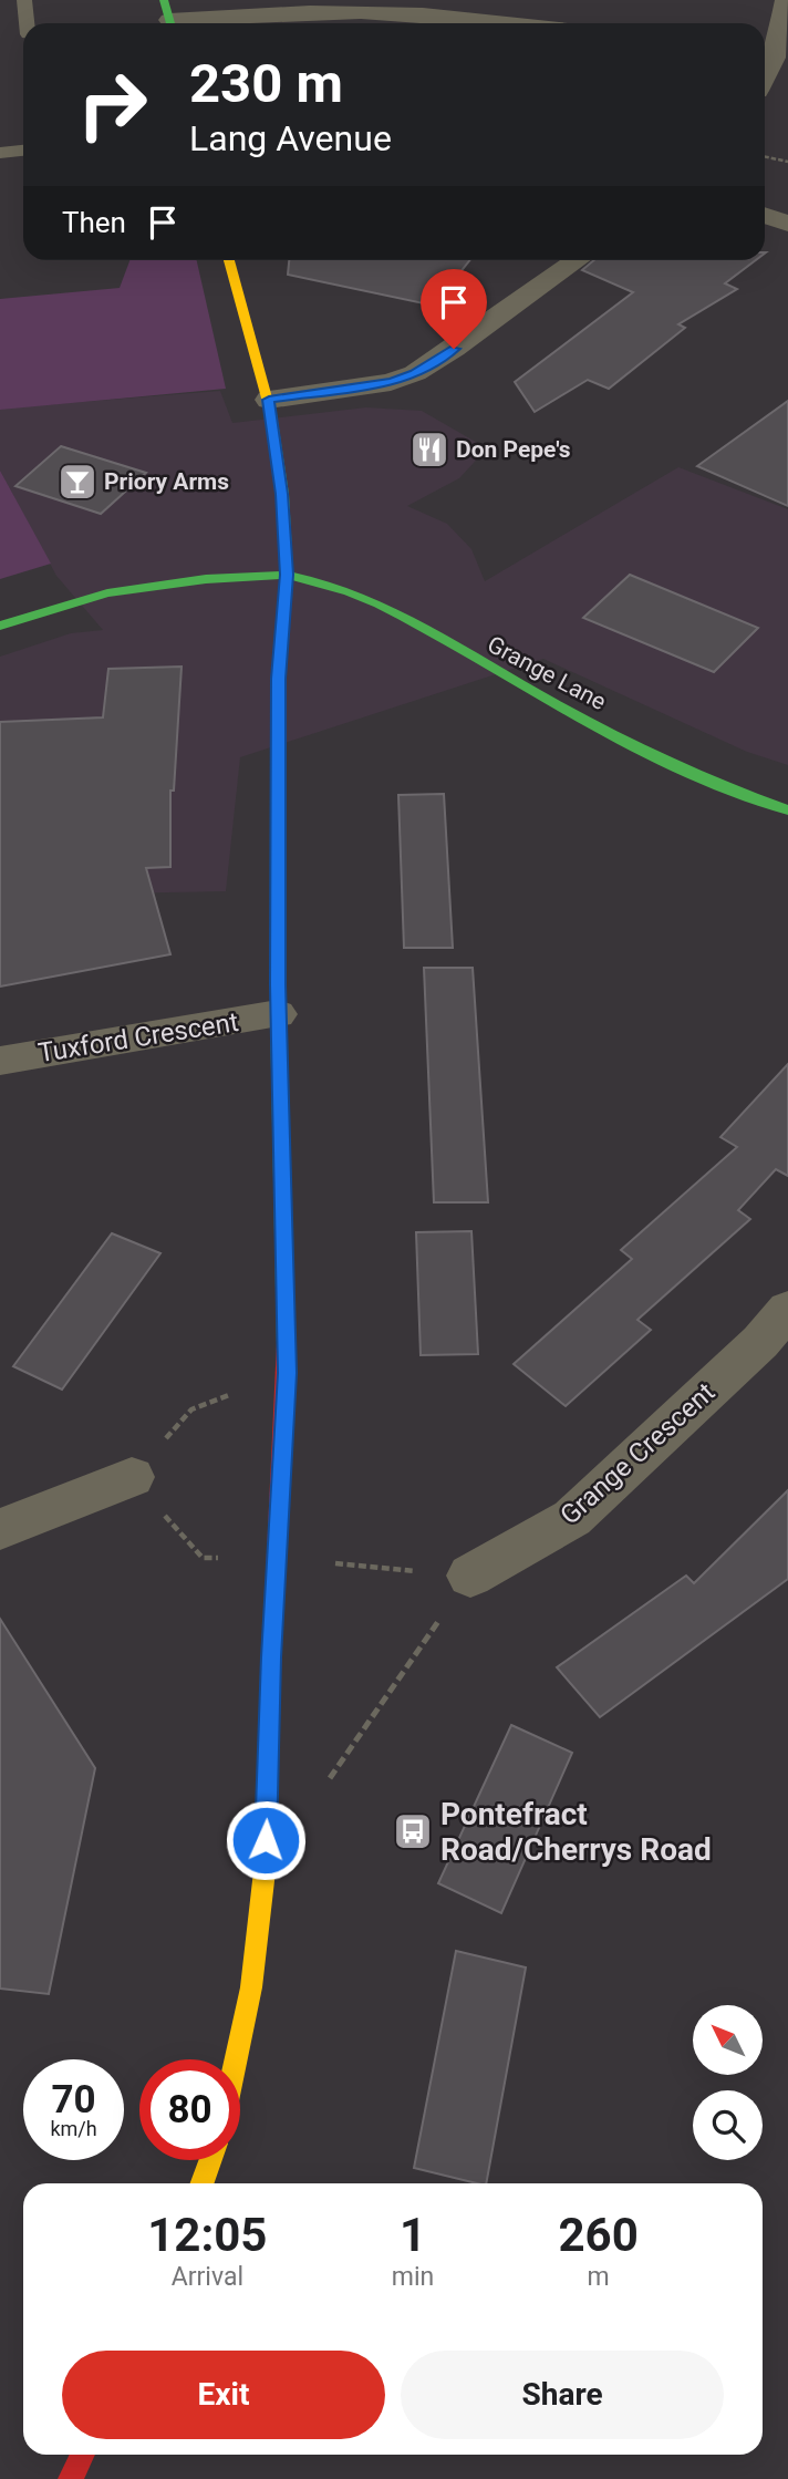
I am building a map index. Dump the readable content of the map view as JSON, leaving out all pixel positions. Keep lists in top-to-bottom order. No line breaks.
{"streets":{"main road":["Grange Lane"],"street":["Tuxford Crescent","Grange Crescent"]},"places":{"restaurant":["Don Pepe's"],"bar":["Priory Arms"],"bus stop":["Pontefract Road/Cherrys Road"]},"north":"top left","page":{"turn":["230 m","Lang Avenue"],"then":"Then","speed":"70 km/h","limit":"80","eta":["12:05","Arrival","1","min","260","m"],"buttons":["Exit","Share"]}}
